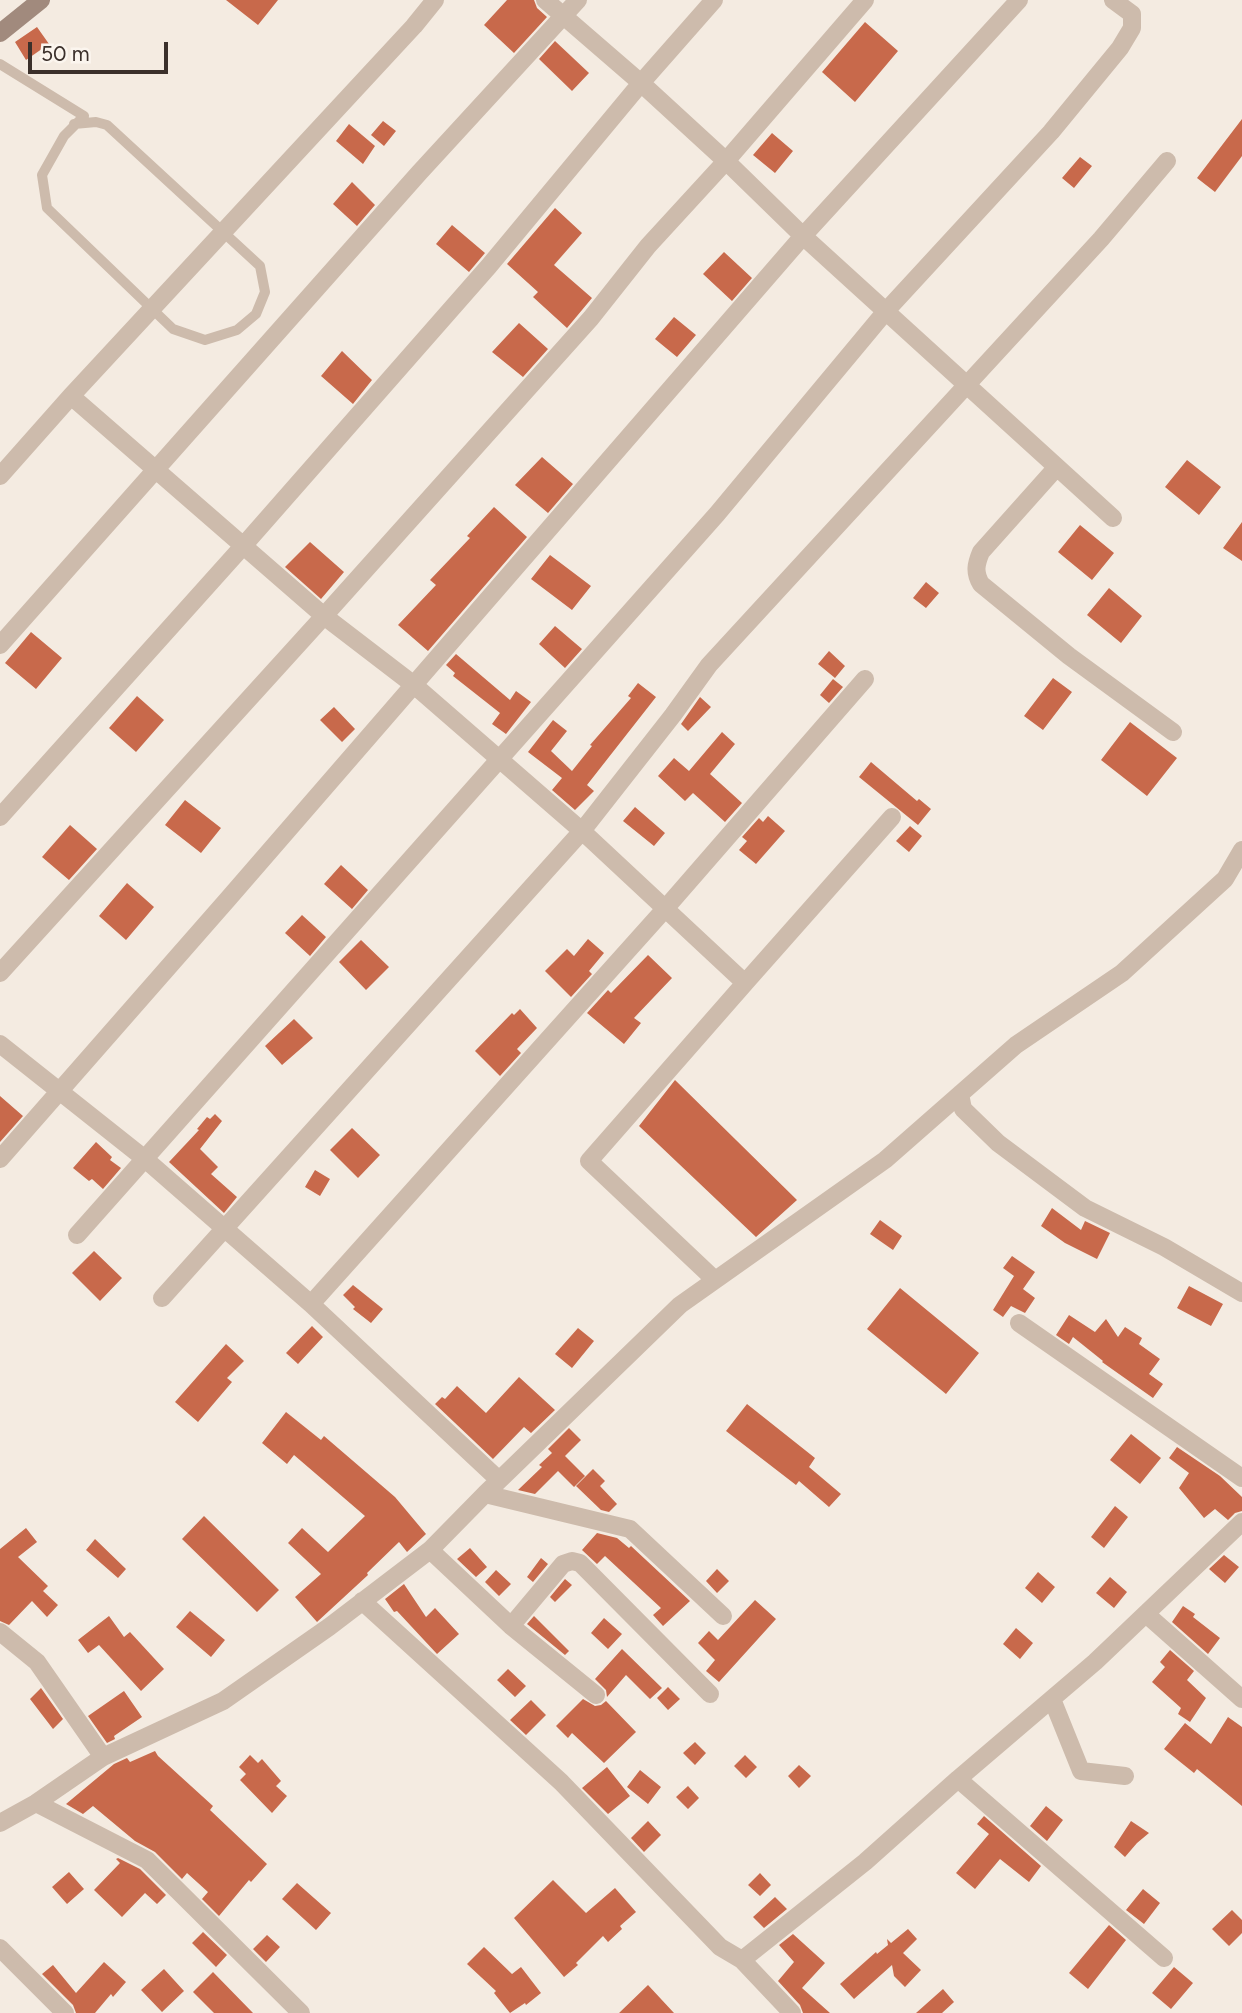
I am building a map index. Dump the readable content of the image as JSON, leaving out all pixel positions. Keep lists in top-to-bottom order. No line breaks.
{"scale_bar":"50 m"}
